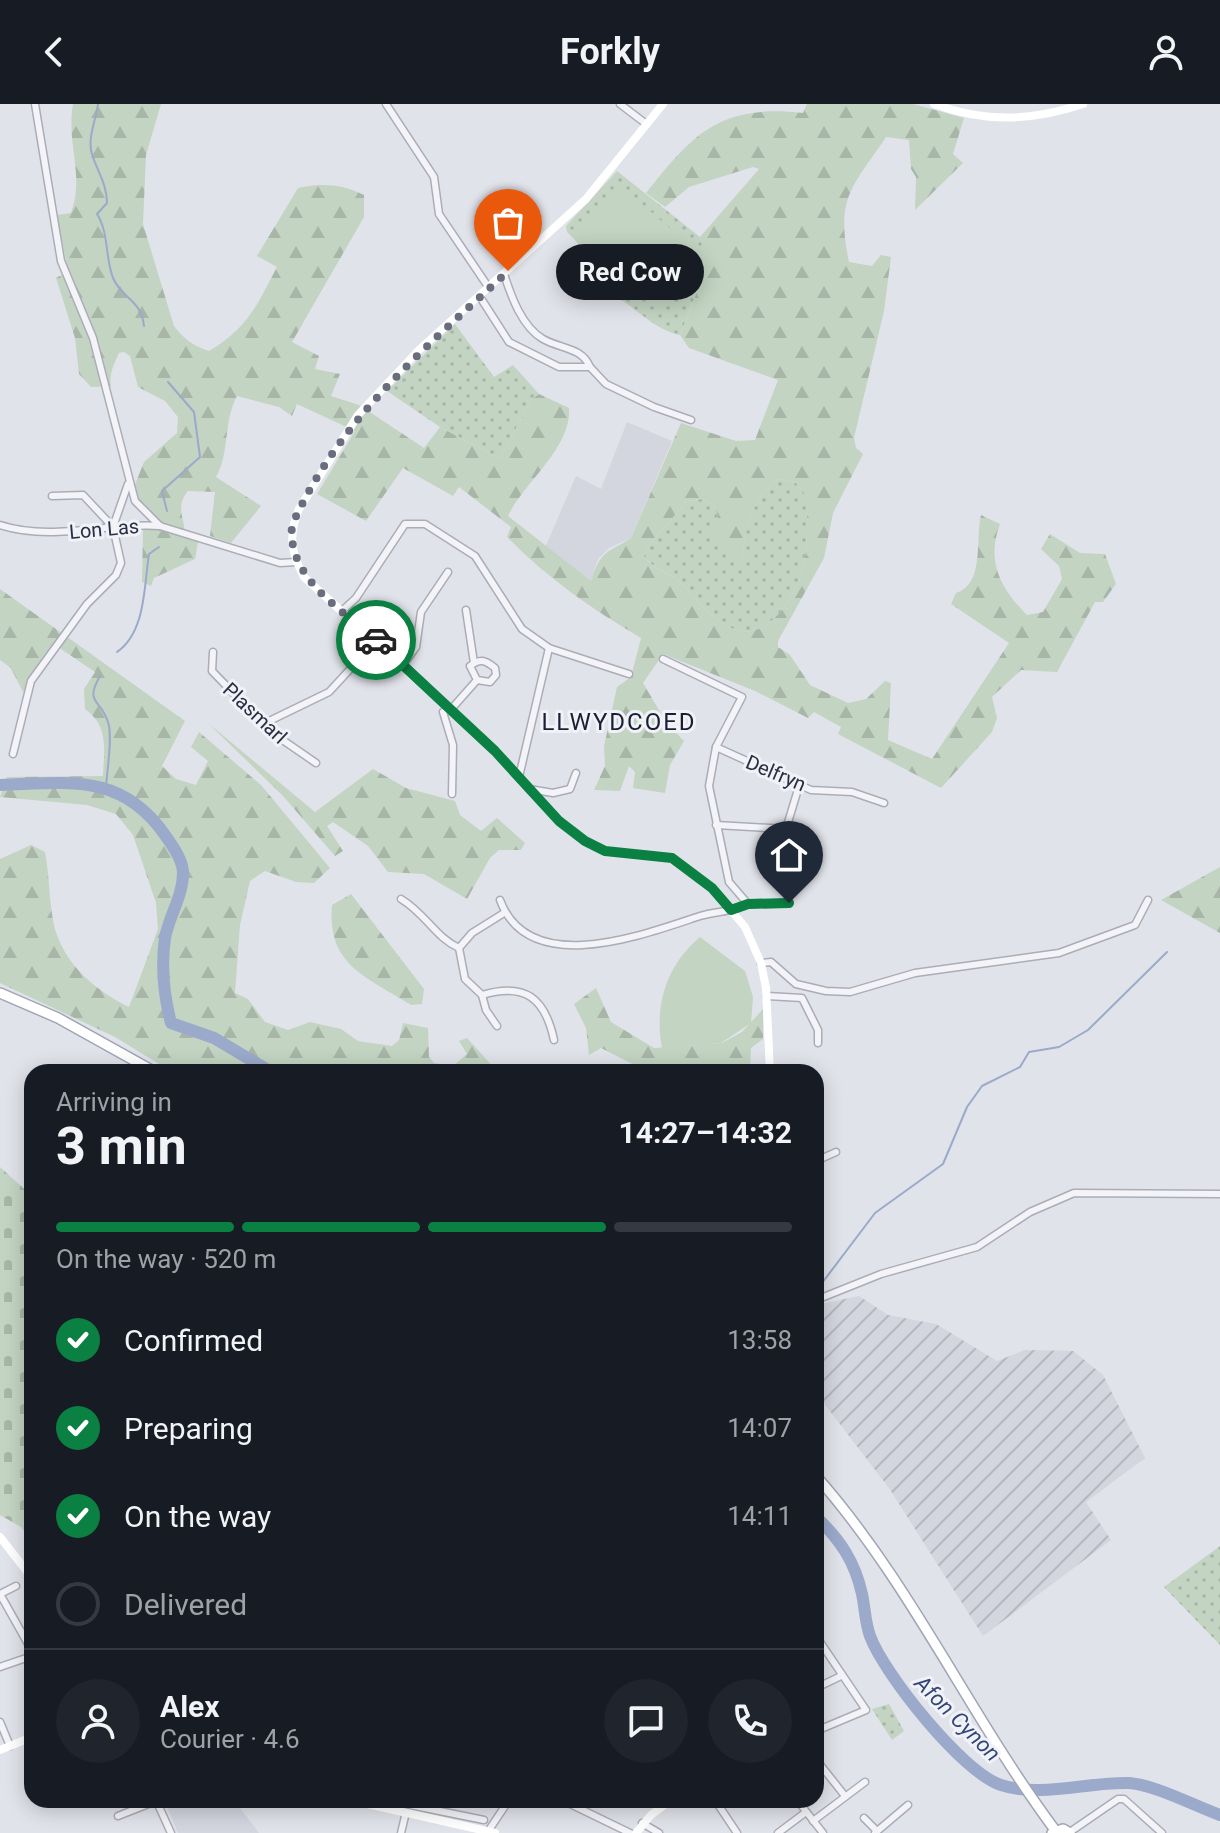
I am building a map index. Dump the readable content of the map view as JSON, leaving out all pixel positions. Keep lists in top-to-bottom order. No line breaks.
{"streets":{"street":["Lon Las","Plasmarl","Delfryn"]},"districts":["LLWYDCOED"],"water":["Afon Cynon"],"places":["Red Cow"],"page":{"header":"Forkly","bubble":"Red Cow","heading":["3 min","Arriving in","14:27–14:32"],"panel":["Alex","Courier · 4.6"],"bar":"On the way · 520 m","list":[["Confirmed","13:58"],["Preparing","14:07"],["On the way","14:11"],"Delivered"]}}
